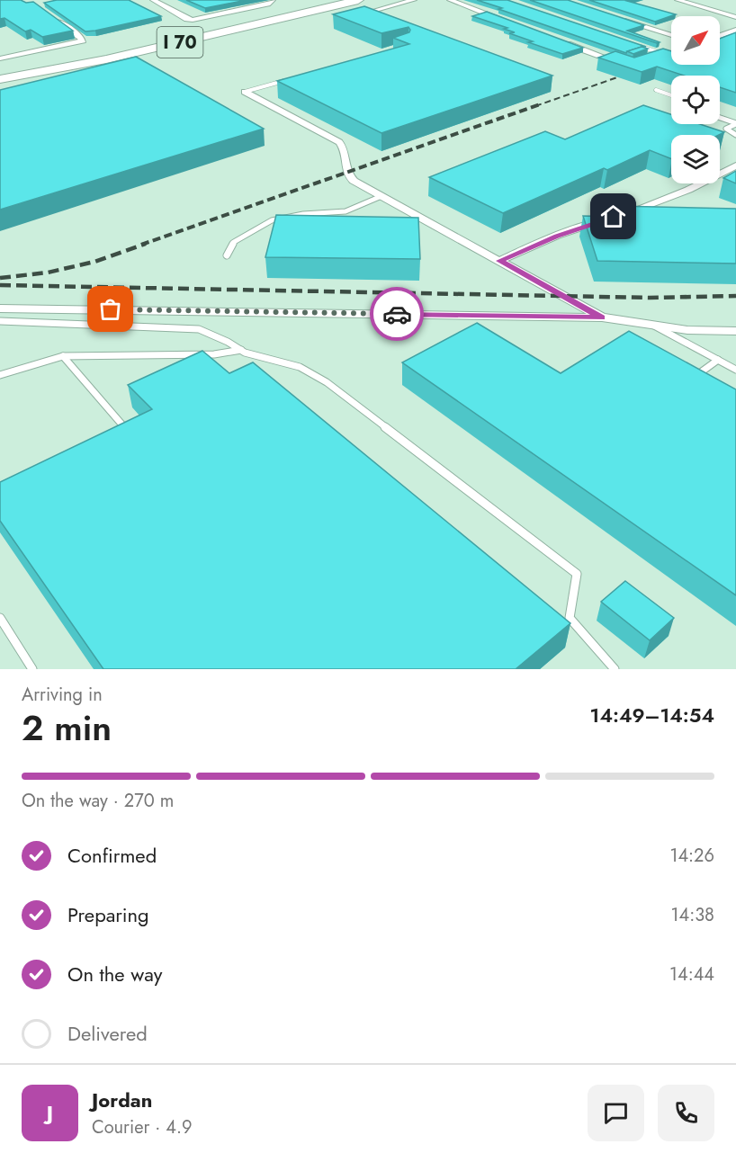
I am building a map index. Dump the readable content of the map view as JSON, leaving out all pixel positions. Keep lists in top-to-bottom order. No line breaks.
{"streets":{"highway":["I 70"]},"north":"top right","page":{"heading":["2 min","Arriving in","14:49–14:54"],"panel":["Jordan","Courier · 4.9"],"bar":"On the way · 270 m","list":[["Confirmed","14:26"],["Preparing","14:38"],["On the way","14:44"],"Delivered"],"round":"J"}}
